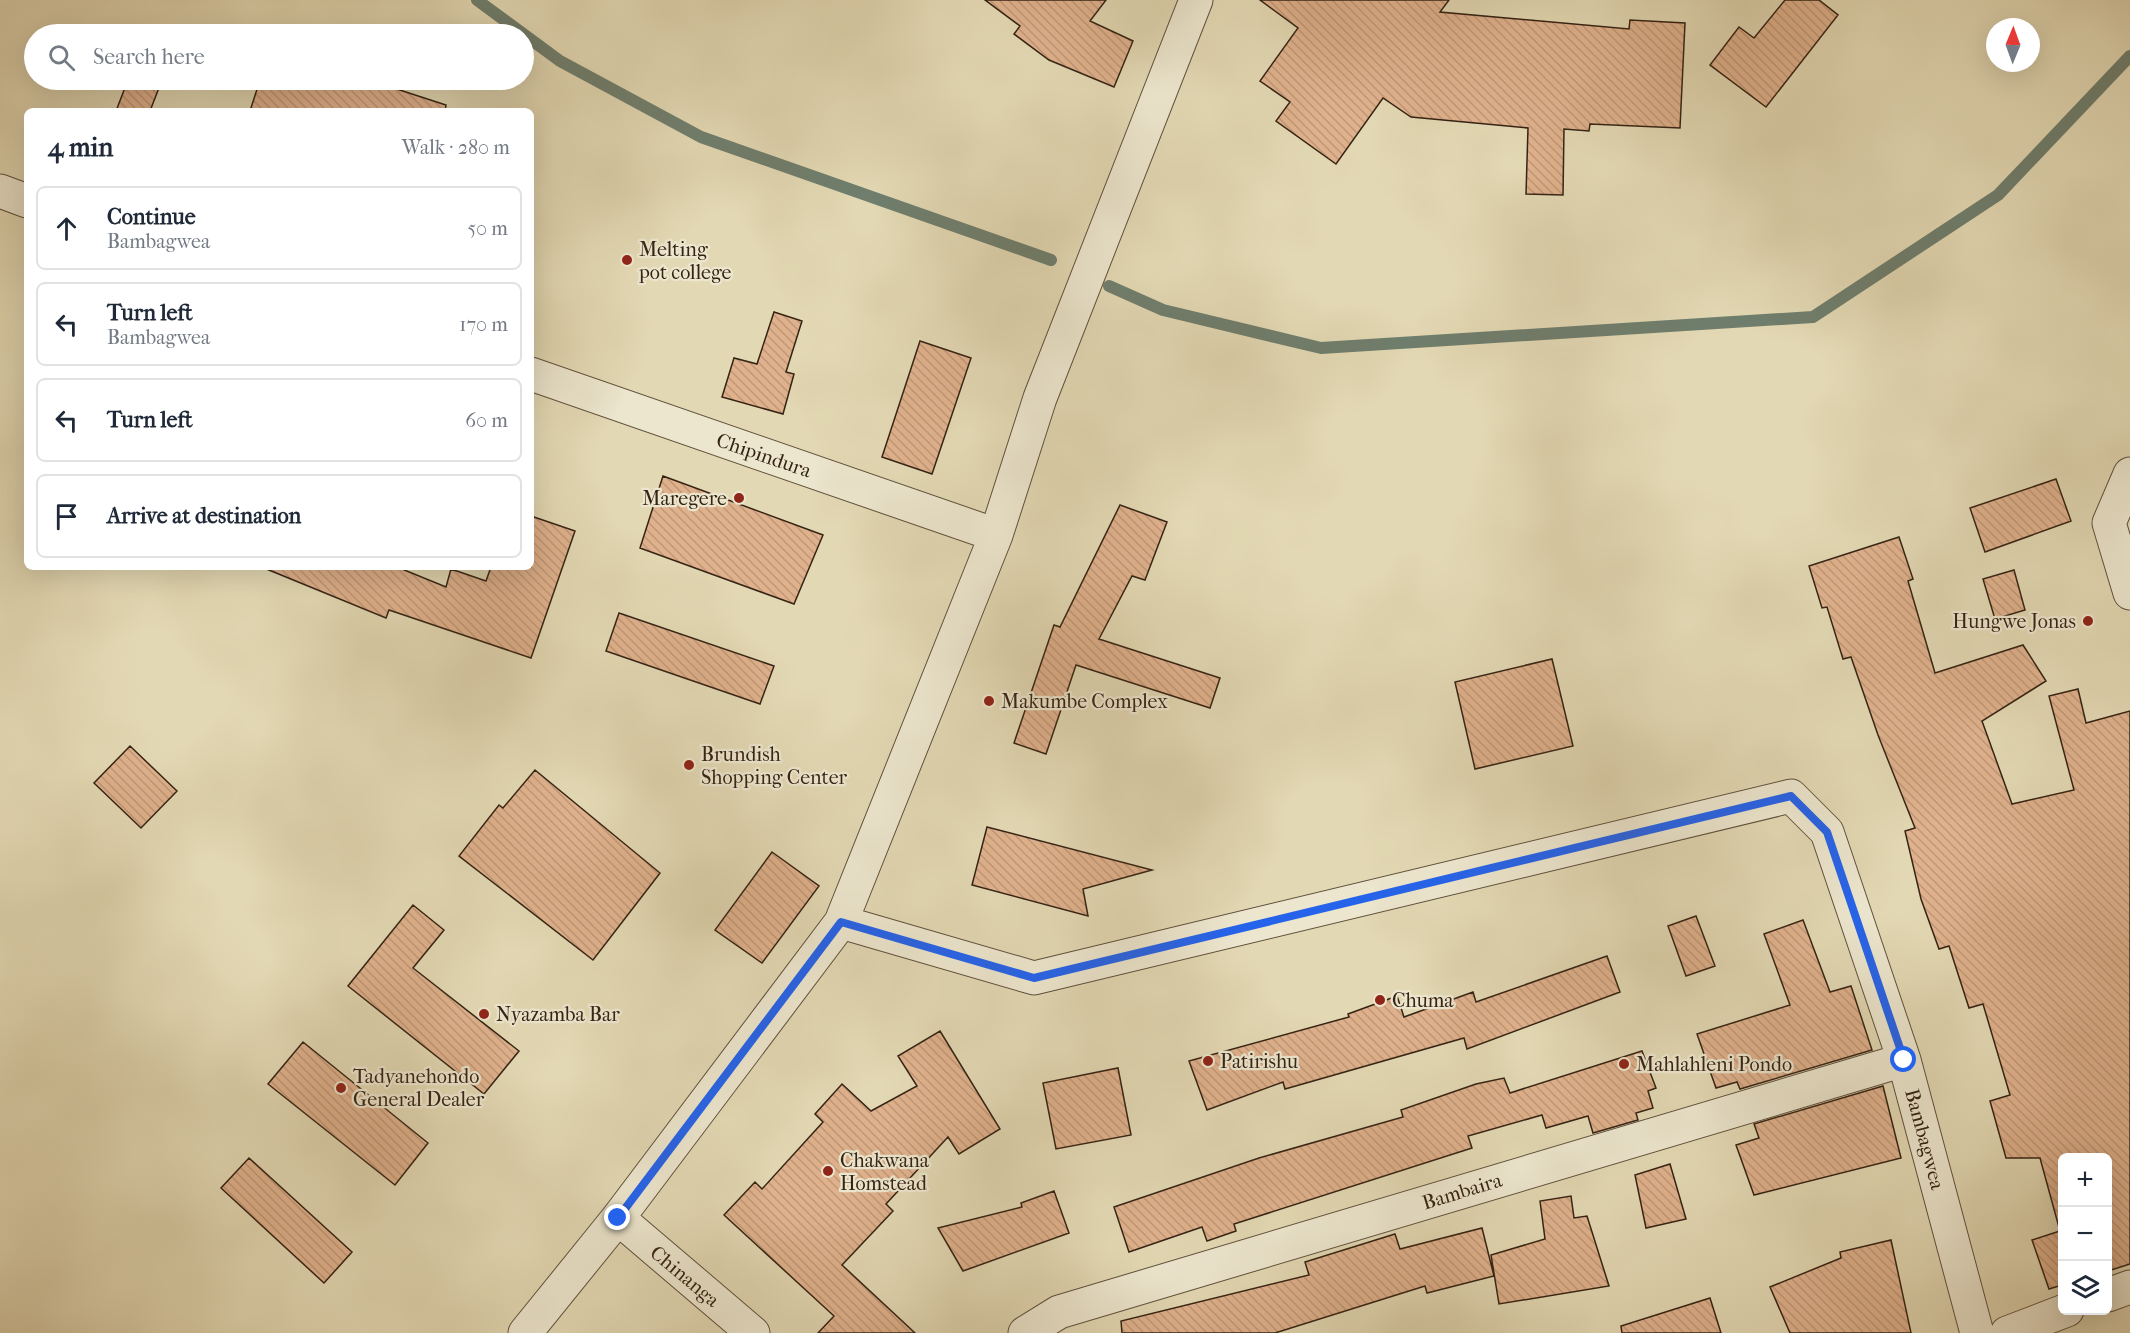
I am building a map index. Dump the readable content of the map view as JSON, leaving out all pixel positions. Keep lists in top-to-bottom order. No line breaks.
{"streets":{"street":["Chipindura","Bambagwea","Bambaira","Chinanga"]},"crossings":[["Bambagwea","Bambaira"]],"places":["Melting pot college","Maregere","Hungwe Jonas","Makumbe Complex","Brundish Shopping Center","Chuma","Nyazamba Bar","Patirishu","Mahlahleni Pondo","Tadyanehondo General Dealer","Chakwana Homstead"],"north":"top","page":{"search":"Search here","heading":["4 min","Walk · 280 m"],"list":[["Continue","Bambagwea","50 m"],["Turn left","Bambagwea","170 m"],["Turn left","60 m"],"Arrive at destination"],"map_buttons":["+","−"]}}
